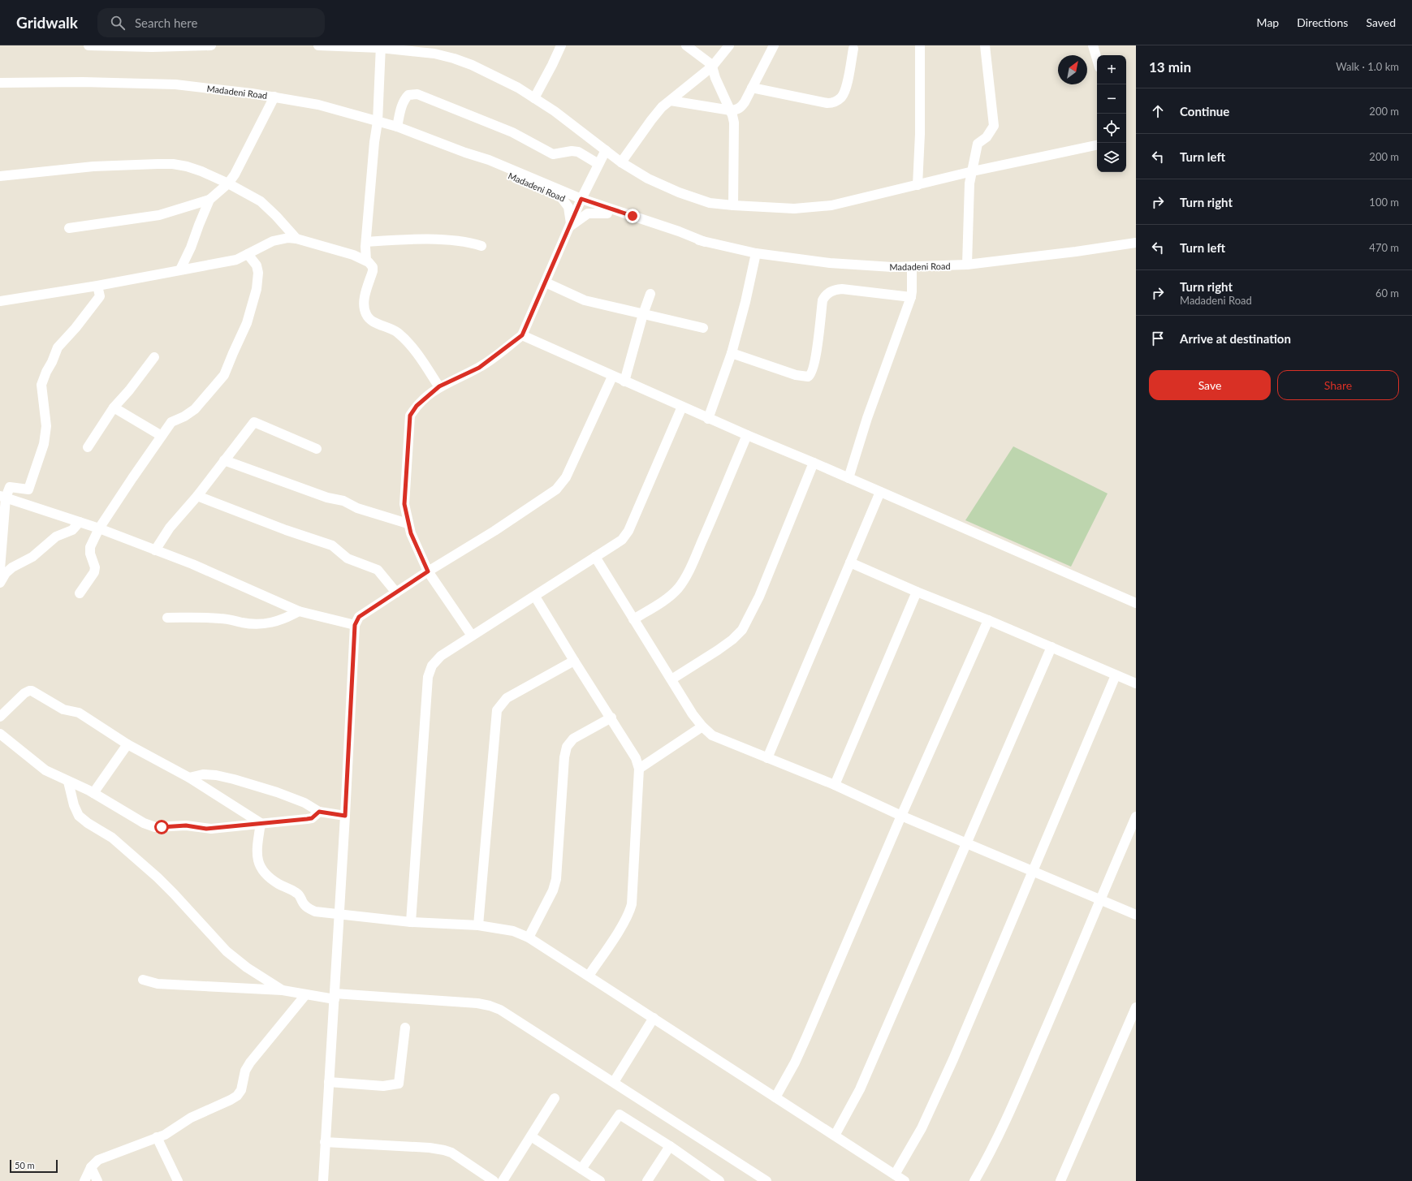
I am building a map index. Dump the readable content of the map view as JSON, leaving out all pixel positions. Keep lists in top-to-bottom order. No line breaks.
{"streets":{"street":["Madadeni Road"]},"scale_bar":"50 m","north":"top right","page":{"header":"Gridwalk","search":"Search here","nav":["Map","Directions","Saved"],"heading":["13 min","Walk · 1.0 km"],"map_buttons":["+","−"],"list":[["Continue","200 m"],["Turn left","200 m"],["Turn right","100 m"],["Turn left","470 m"],["Turn right","Madadeni Road","60 m"],"Arrive at destination"],"buttons":["Save","Share"],"scale":"50 m"}}
